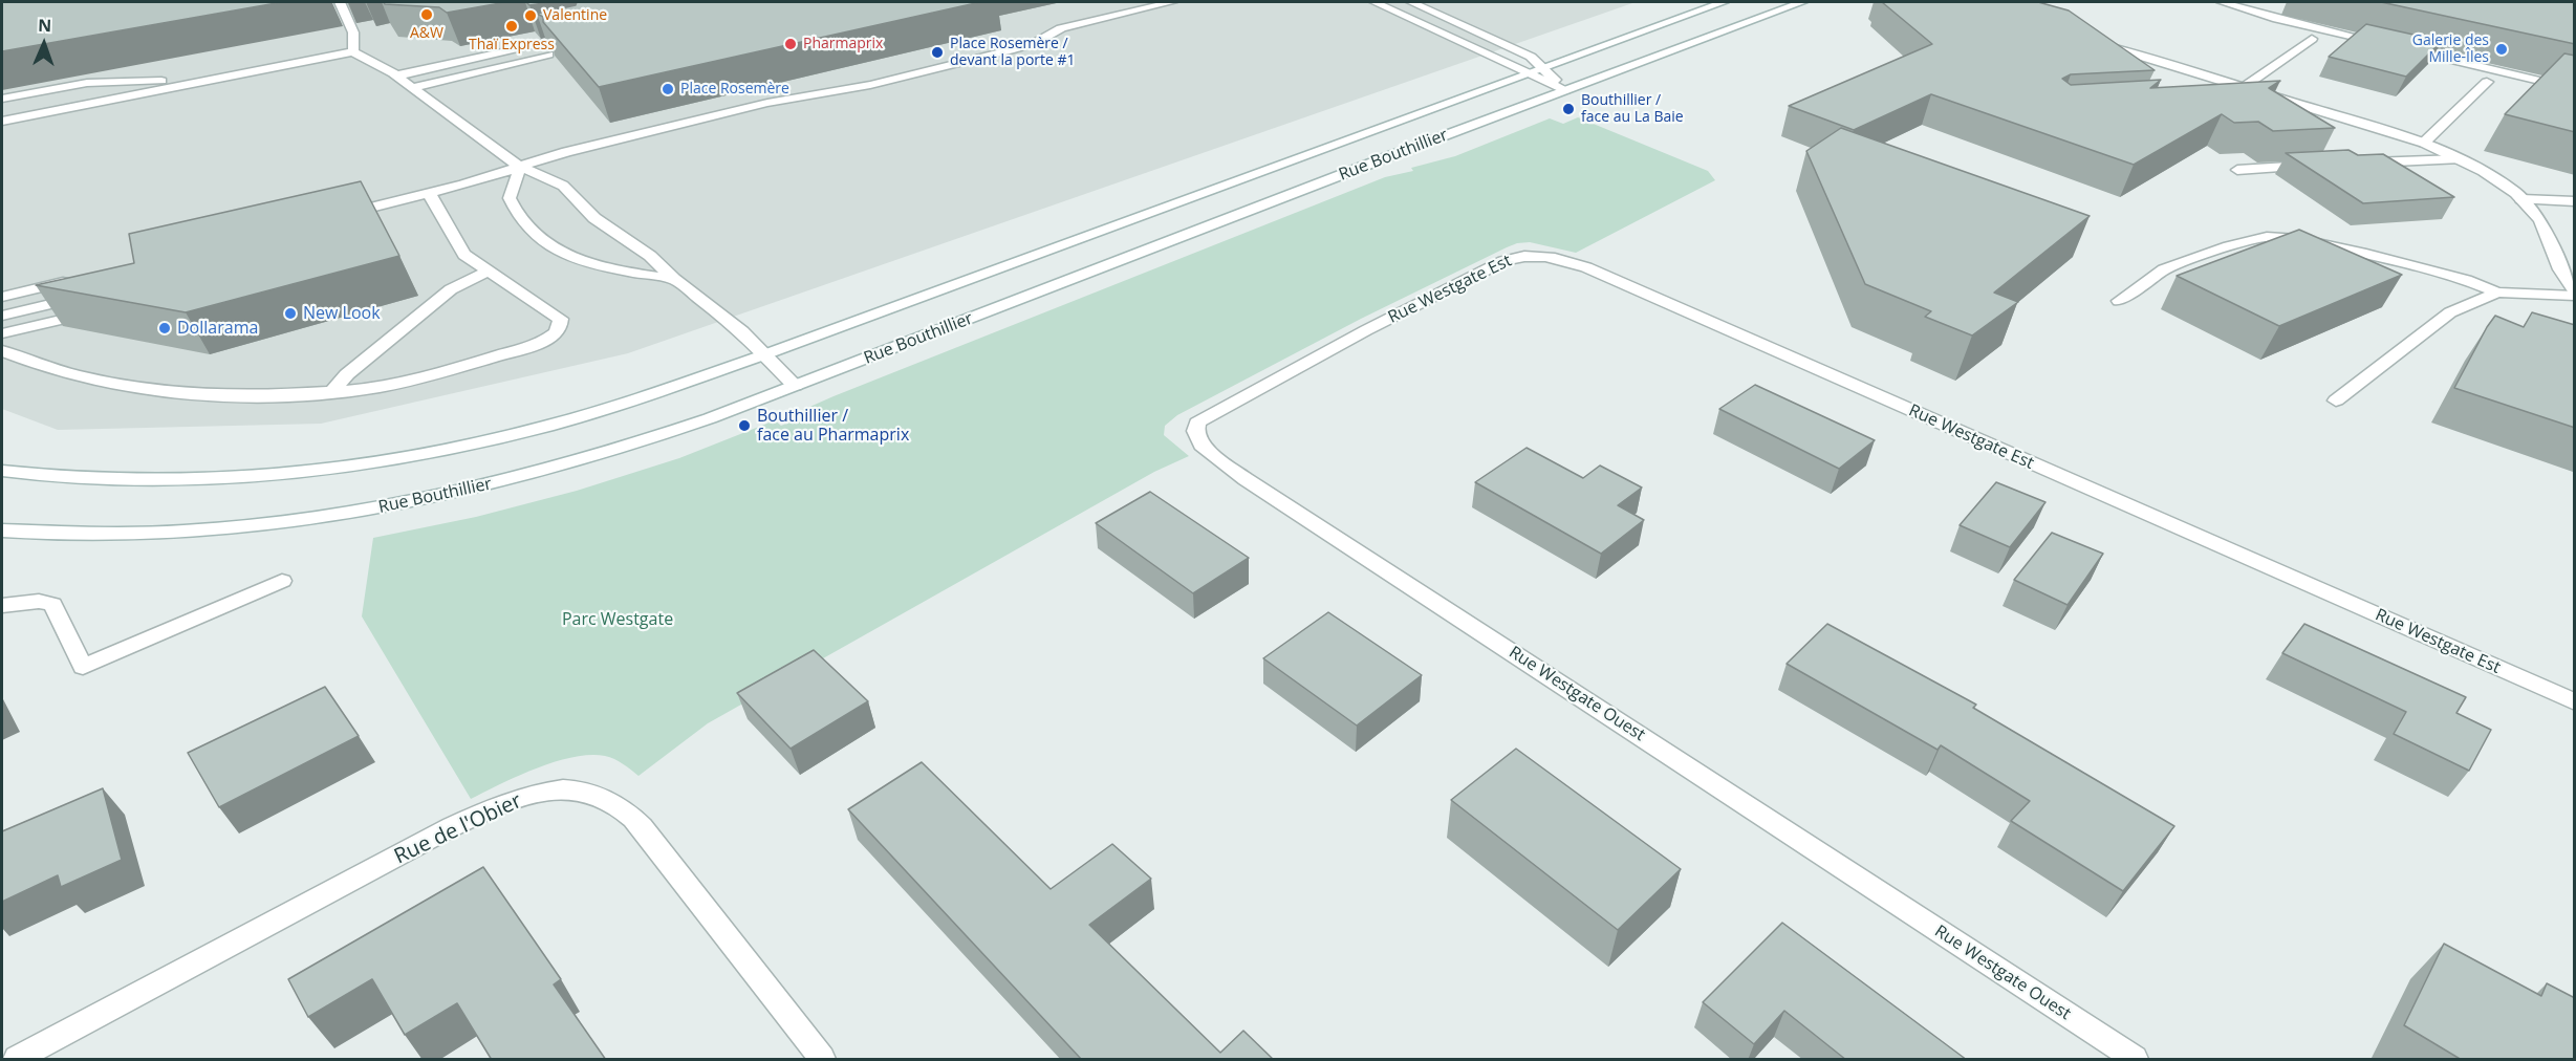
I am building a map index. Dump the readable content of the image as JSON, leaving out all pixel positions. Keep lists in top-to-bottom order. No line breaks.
{"streets":{"street":["Rue Bouthillier","Rue Westgate Est","Rue Westgate Ouest","Rue de l'Obier"]},"crossings":[["Rue Westgate Est","Rue Westgate Ouest"]],"parks":["Parc Westgate"],"places":["A&W","Valentine","Thaï Express","Pharmaprix","Galerie des Mille-Îles","Place Rosemère / devant la porte #1","Place Rosemère","Bouthillier / face au La Baie","New Look","Dollarama","Bouthillier / face au Pharmaprix"],"north":"top"}
